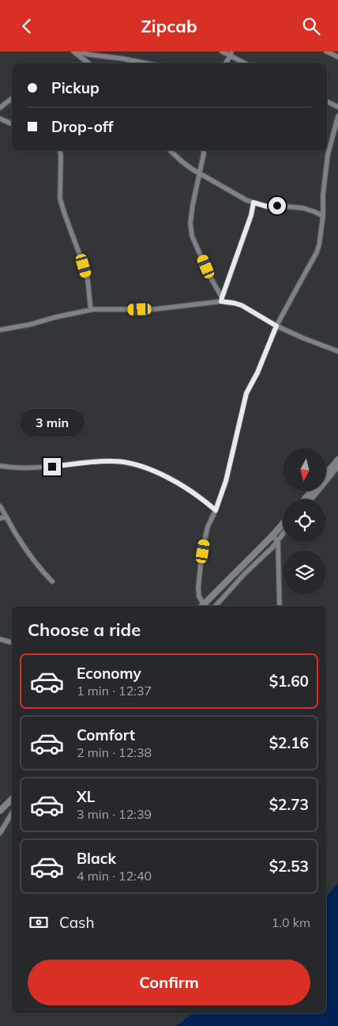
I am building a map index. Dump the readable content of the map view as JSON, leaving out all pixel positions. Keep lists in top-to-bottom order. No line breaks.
{"north":"bottom","page":{"header":"Zipcab","banner":["Pickup","Drop-off"],"bubble":"3 min","heading":"Choose a ride","list":[{"name":"Economy","note":"1 min · 12:37","value":"$1.60"},{"name":"Comfort","note":"2 min · 12:38","value":"$2.16"},{"name":"XL","note":"3 min · 12:39","value":"$2.73"},{"name":"Black","note":"4 min · 12:40","value":"$2.53"}],"pay":["Cash","1.0 km"],"buttons":"Confirm"}}
